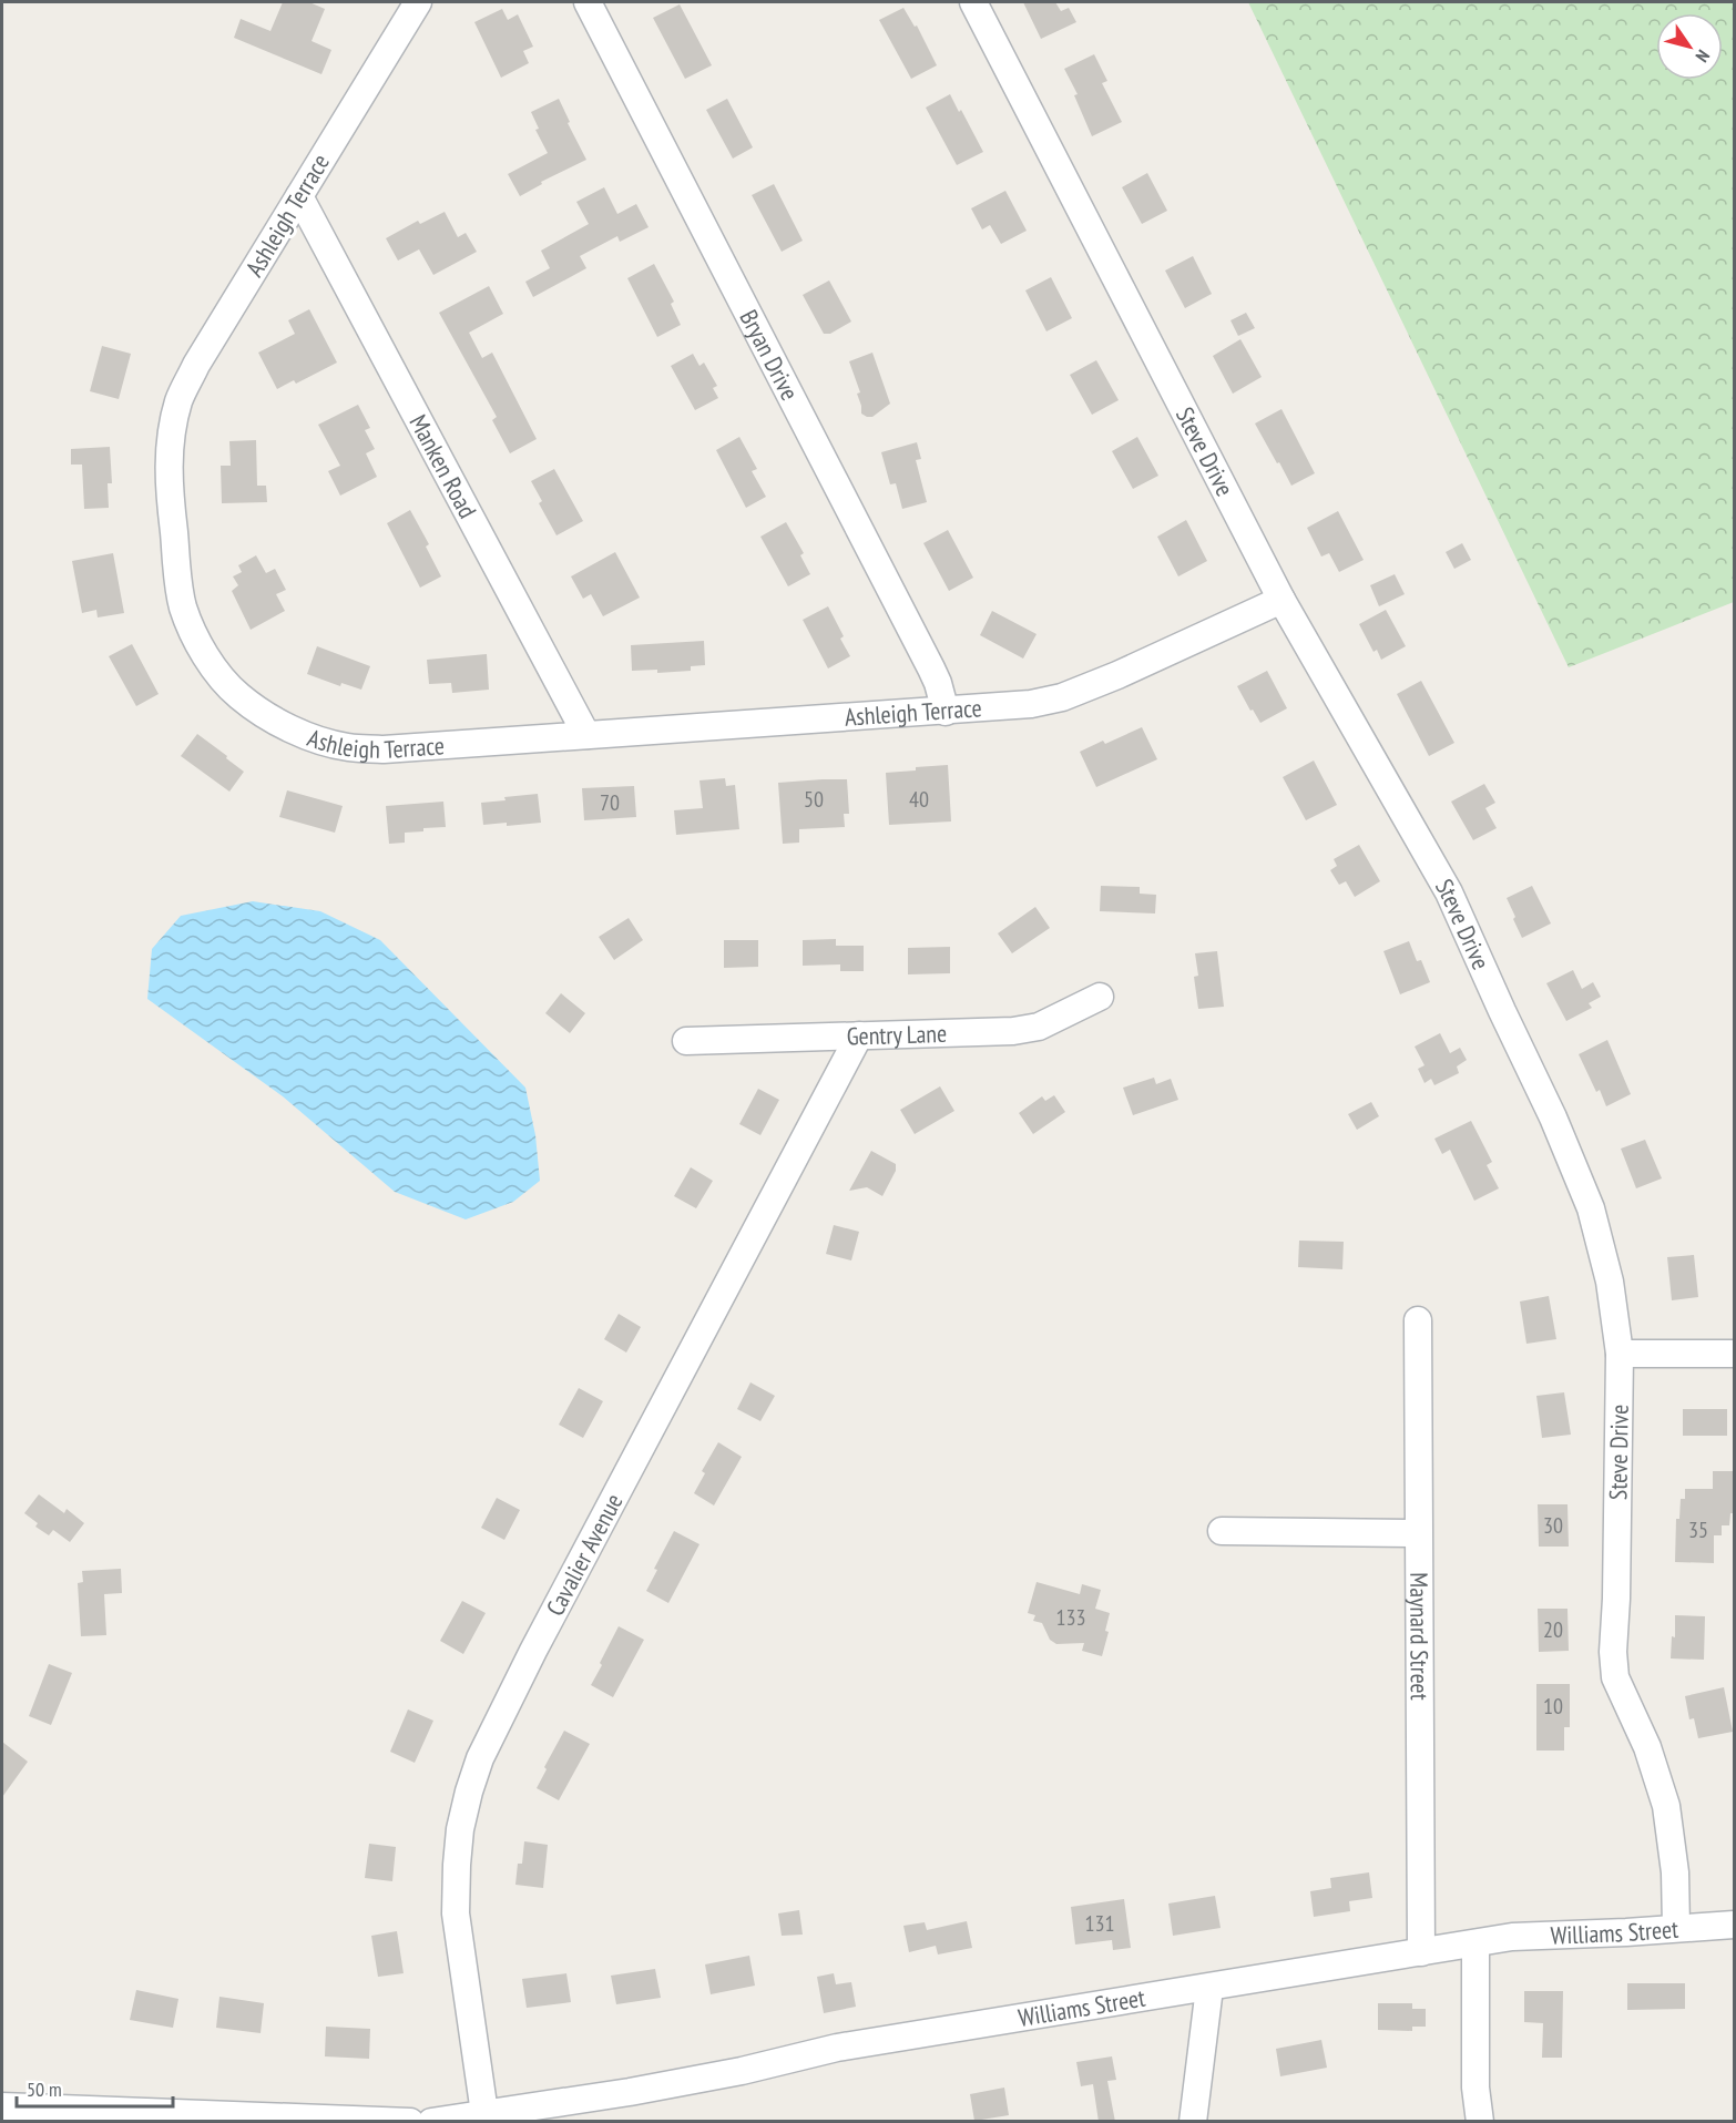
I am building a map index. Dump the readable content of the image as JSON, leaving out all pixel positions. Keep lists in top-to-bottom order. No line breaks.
{"streets":{"street":["Ashleigh Terrace","Bryan Drive","Steve Drive","Manken Road","Gentry Lane","Cavalier Avenue","Maynard Street","Williams Street"]},"crossings":[["Ashleigh Terrace","Bryan Drive"],["Ashleigh Terrace","Steve Drive"],["Ashleigh Terrace","Manken Road"],["Steve Drive","Williams Street"],["Gentry Lane","Cavalier Avenue"],["Cavalier Avenue","Williams Street"],["Maynard Street","Williams Street"]],"house_numbers":["50","40","70","30","35","133","20","10","131"],"scale_bar":"50 m","north":"bottom right"}
